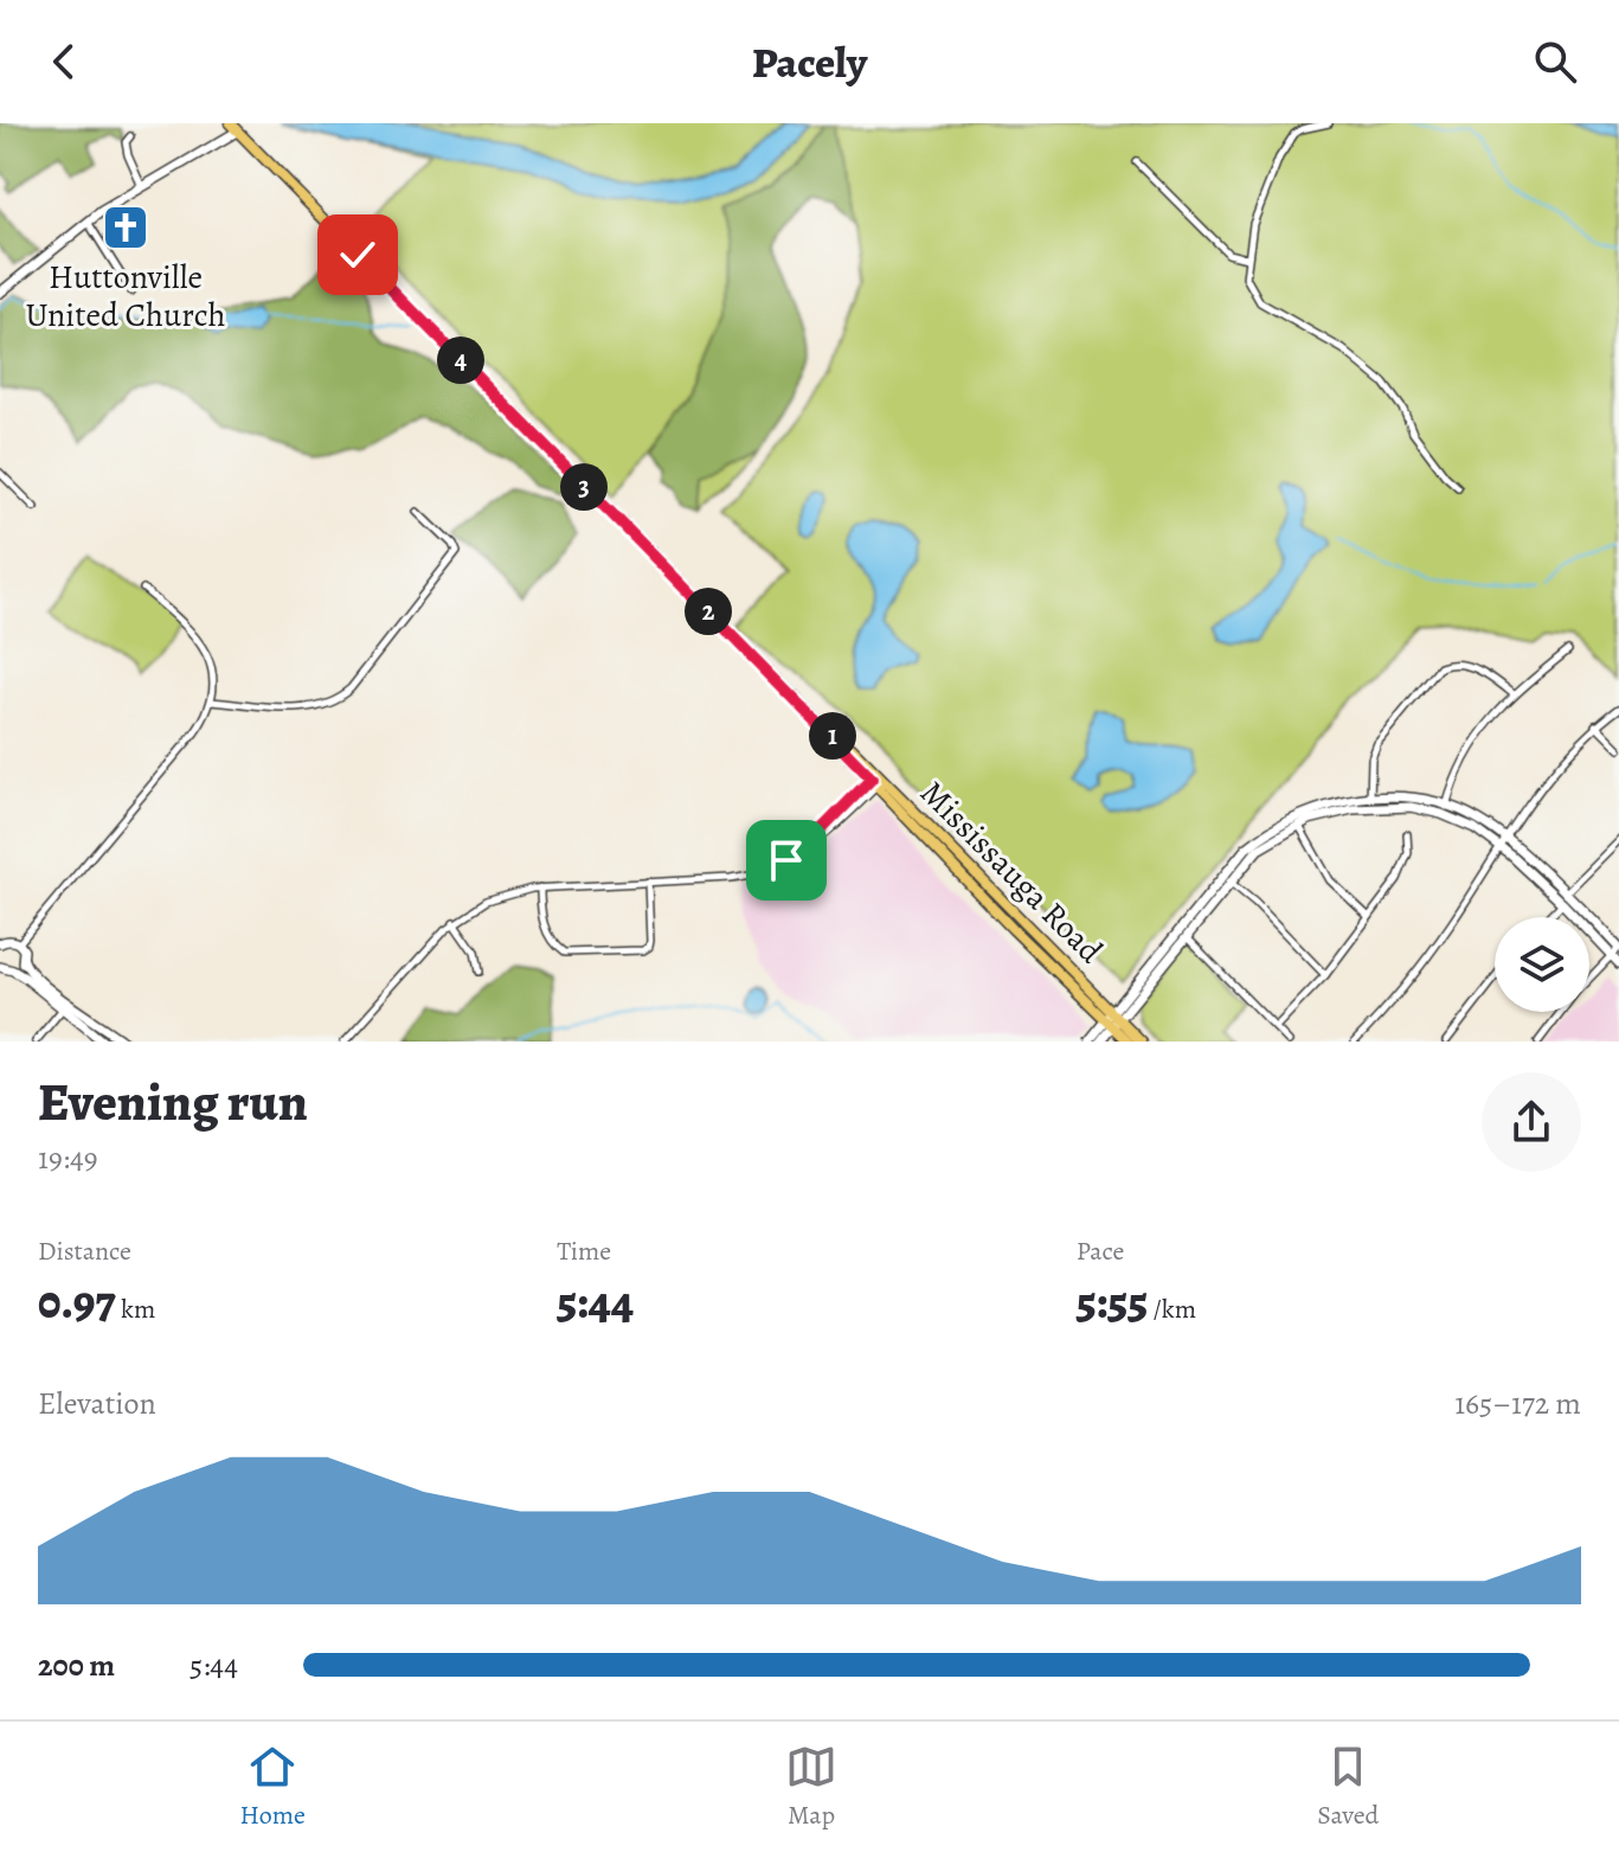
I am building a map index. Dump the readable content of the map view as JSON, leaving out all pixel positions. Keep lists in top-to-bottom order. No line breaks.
{"streets":{"main road":["Mississauga Road"]},"places":{"church":["Huttonville United Church"]},"page":{"header":"Pacely","pins":["4","3","2","1"],"heading":["Evening run","19:49"],"stats":[["Distance","0.97 km"],["Time","5:44"],["Pace","5:55 /km"]],"chart":["Elevation","165–172 m"],"list":[{"name":"200 m","note":"5:44"}],"tabs":["Home","Map","Saved"]}}
